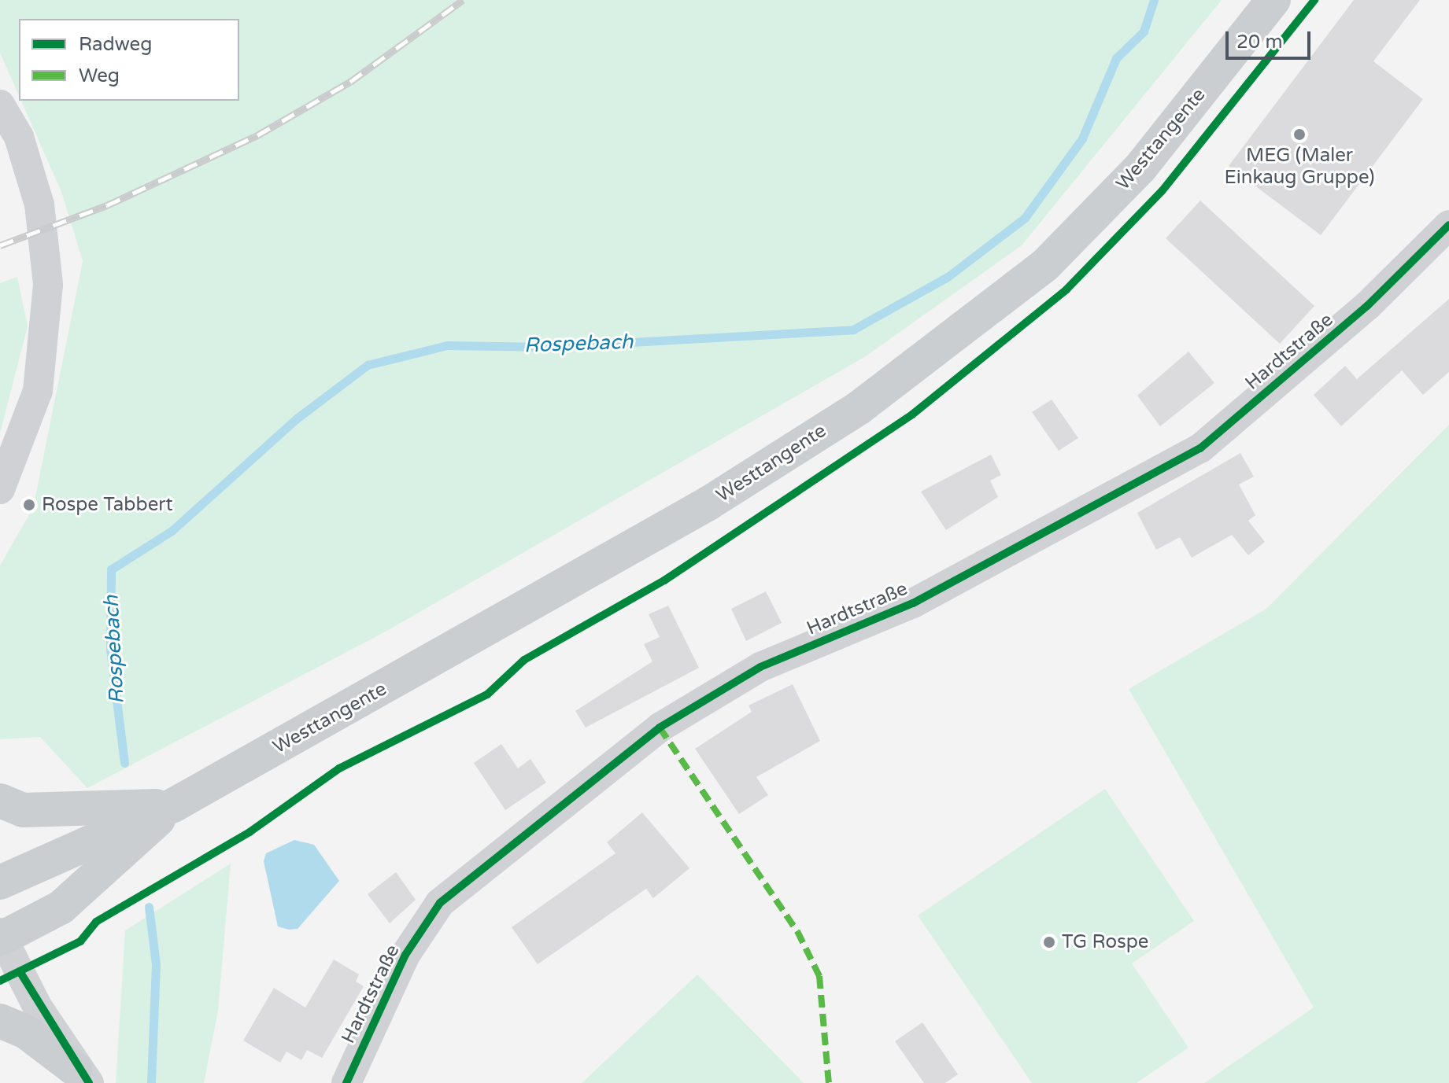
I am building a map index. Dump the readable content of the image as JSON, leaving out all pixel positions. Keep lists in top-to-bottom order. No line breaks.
{"streets":{"main road":["Westtangente"],"street":["Hardtstraße"]},"water":["Rospebach"],"places":["MEG (Maler Einkaug Gruppe)","Rospe Tabbert","TG Rospe"],"legend":["Radweg","Weg"],"scale_bar":"20 m"}
